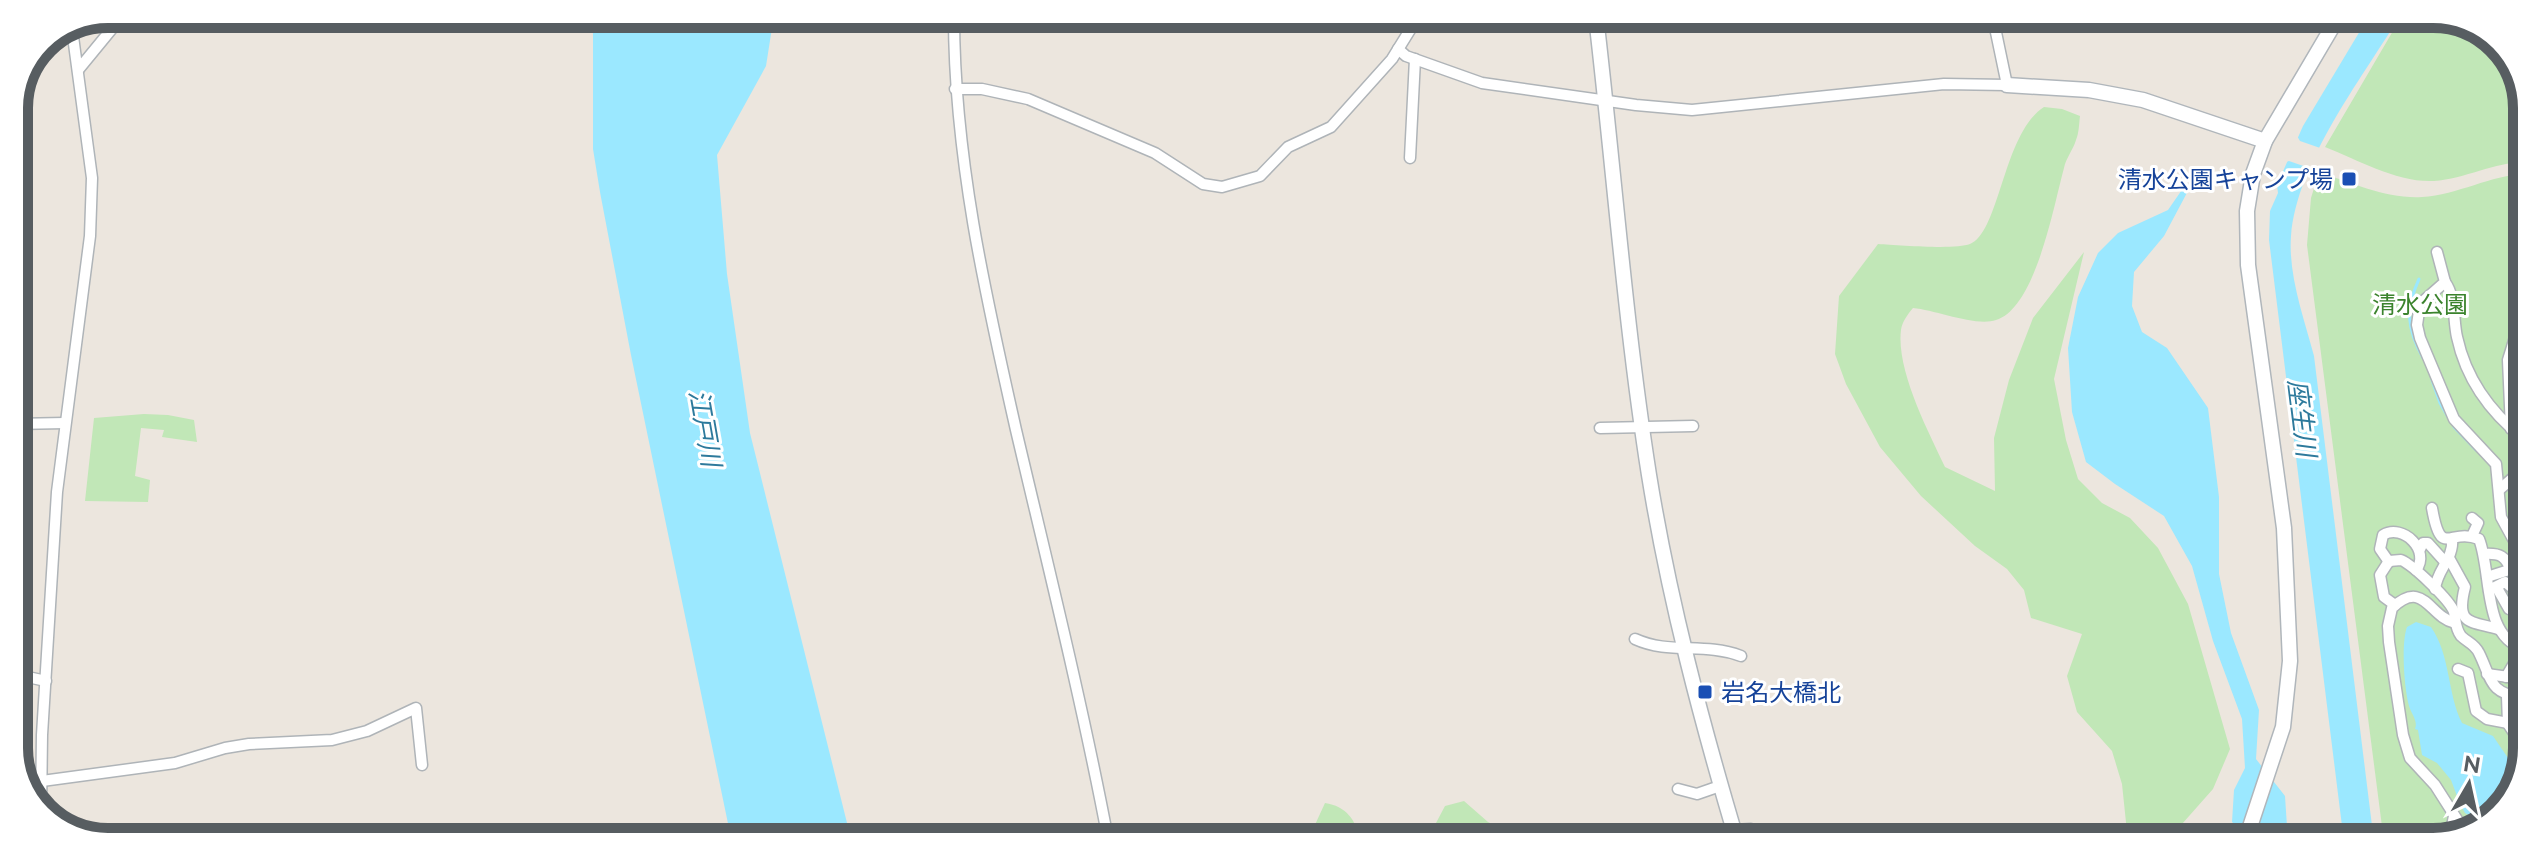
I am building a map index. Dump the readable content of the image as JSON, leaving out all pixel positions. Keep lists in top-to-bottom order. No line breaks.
{"water":["座生川","江戸川"],"parks":["清水公園"],"places":{"transit":["清水公園キャンプ場","岩名大橋北"]},"north":"top"}
